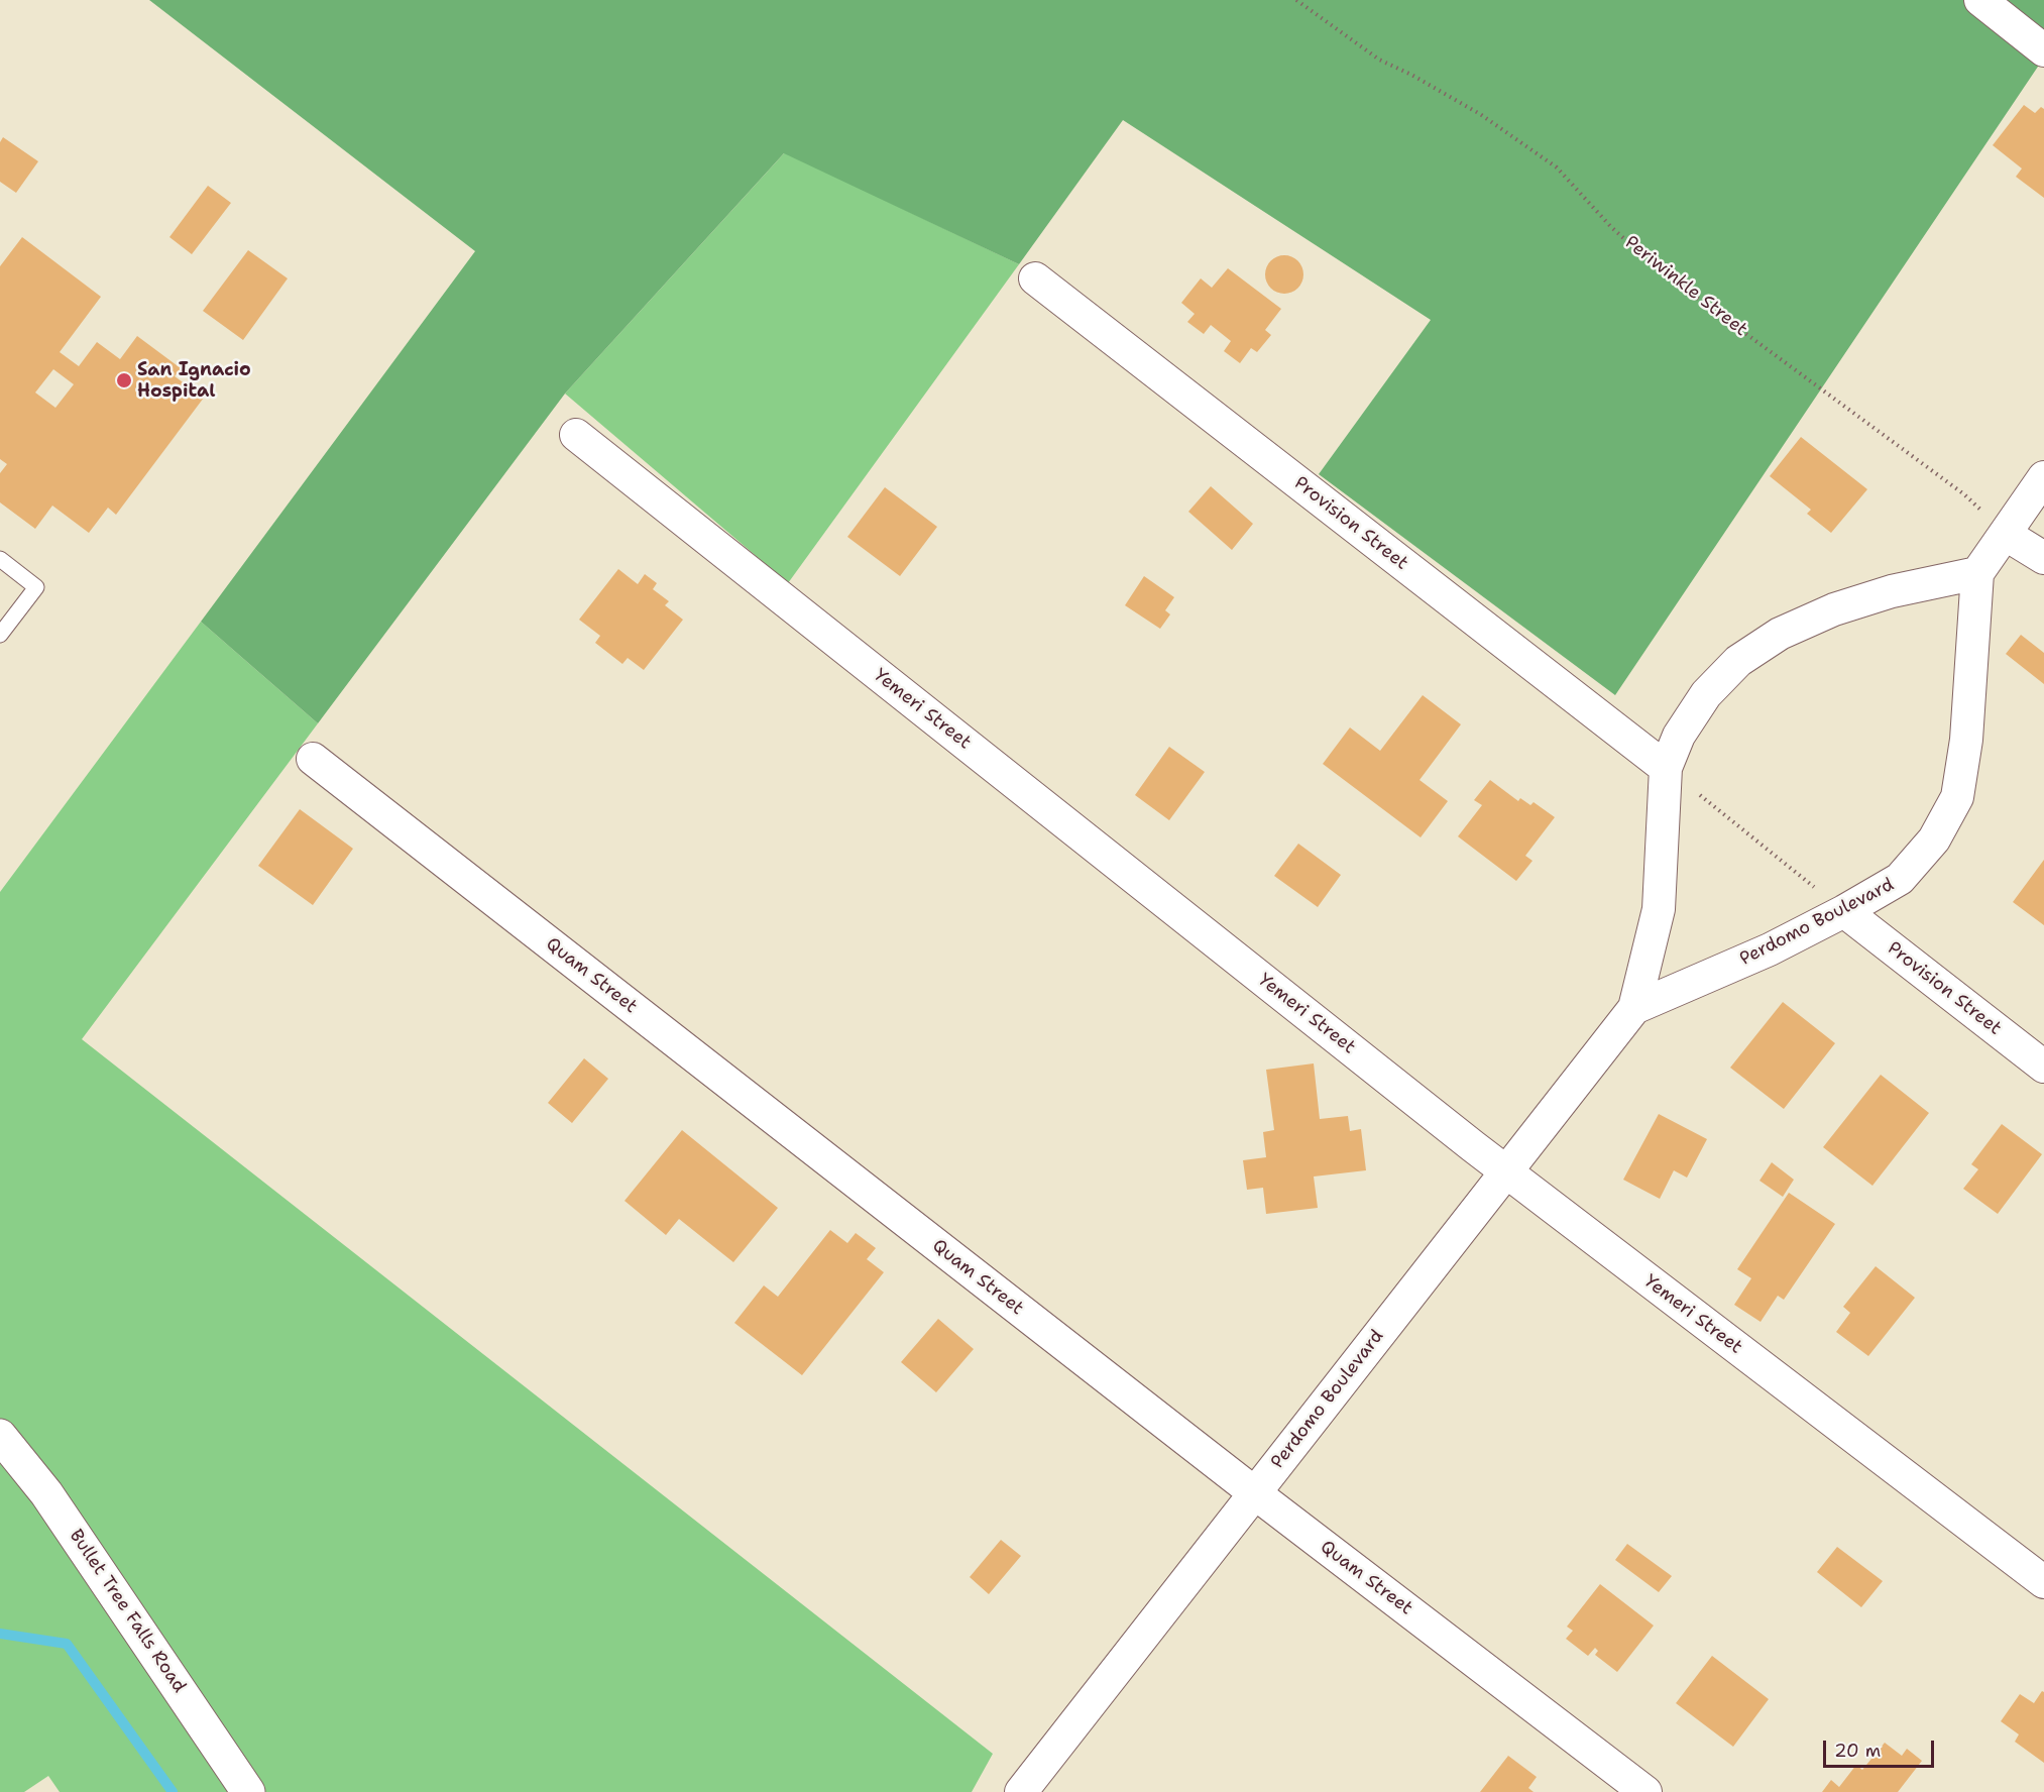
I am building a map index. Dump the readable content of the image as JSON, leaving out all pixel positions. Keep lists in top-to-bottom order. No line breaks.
{"streets":{"main road":["Bullet Tree Falls Road"],"street":["Provision Street","Yemeri Street","Perdomo Boulevard","Quam Street"],"path":["Periwinkle Street"]},"crossings":[["Provision Street","Perdomo Boulevard"],["Yemeri Street","Perdomo Boulevard"],["Perdomo Boulevard","Quam Street"]],"places":["San Ignacio Hospital"],"scale_bar":"20 m"}
